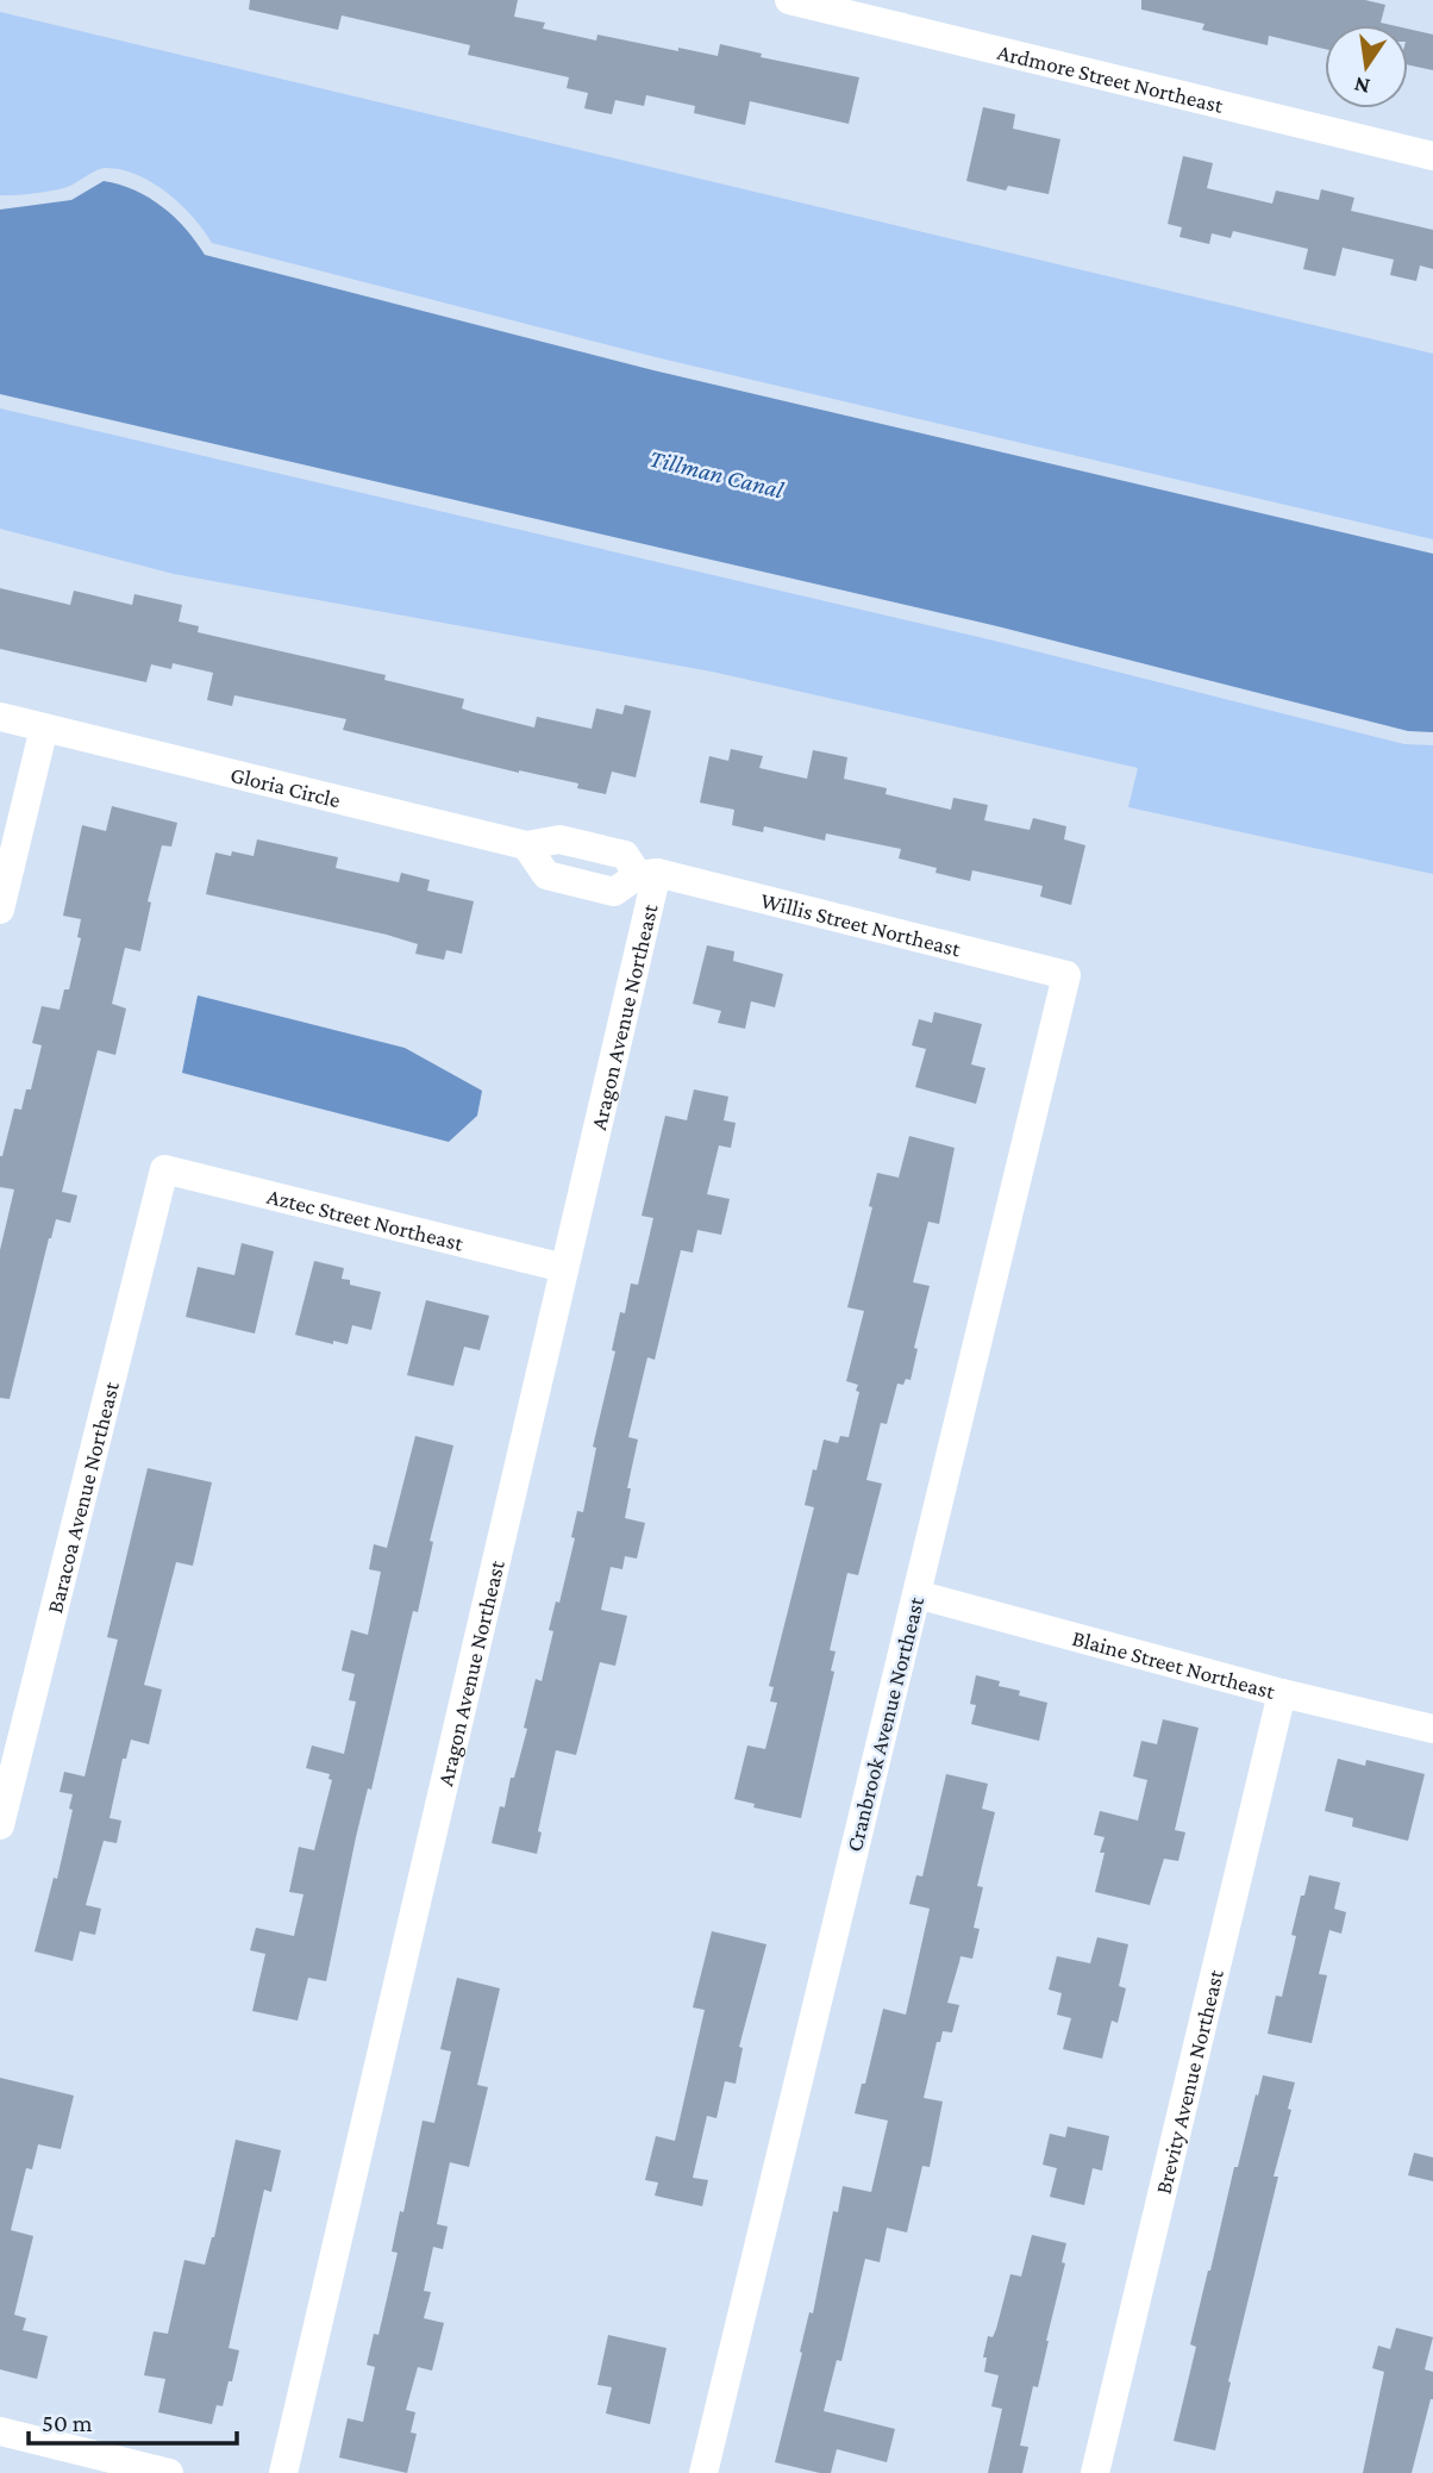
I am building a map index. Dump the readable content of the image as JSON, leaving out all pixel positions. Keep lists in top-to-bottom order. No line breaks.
{"streets":{"street":["Ardmore Street Northeast","Gloria Circle","Willis Street Northeast","Aragon Avenue Northeast","Aztec Street Northeast","Baracoa Avenue Northeast","Blaine Street Northeast","Cranbrook Avenue Northeast","Brevity Avenue Northeast"]},"crossings":[["Gloria Circle","Willis Street Northeast"],["Gloria Circle","Aragon Avenue Northeast"],["Willis Street Northeast","Aragon Avenue Northeast"],["Willis Street Northeast","Cranbrook Avenue Northeast"],["Aragon Avenue Northeast","Aztec Street Northeast"],["Aztec Street Northeast","Baracoa Avenue Northeast"],["Blaine Street Northeast","Cranbrook Avenue Northeast"],["Blaine Street Northeast","Brevity Avenue Northeast"]],"water":["Tillman Canal"],"scale_bar":"50 m","north":"bottom"}
